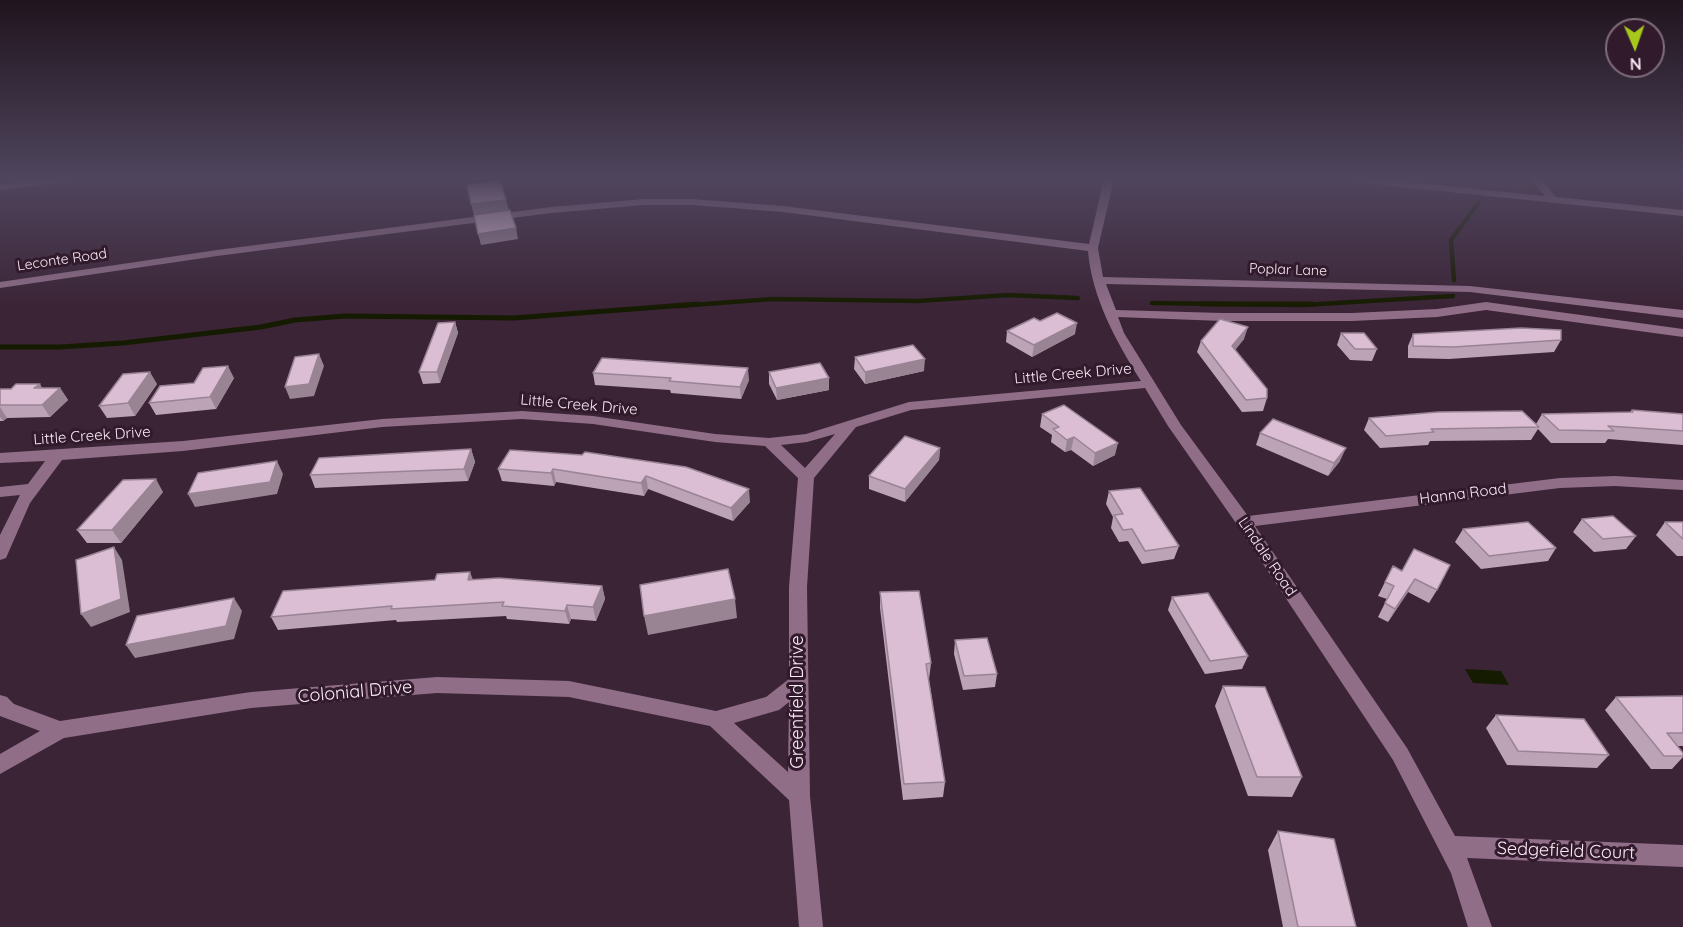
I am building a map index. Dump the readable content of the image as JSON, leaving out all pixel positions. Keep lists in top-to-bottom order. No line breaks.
{"streets":{"street":["Leconte Road","Poplar Lane","Little Creek Drive","Hanna Road","Lindale Road","Colonial Drive","Greenfield Drive","Sedgefield Court"]},"crossings":[["Leconte Road","Lindale Road"],["Poplar Lane","Lindale Road"],["Little Creek Drive","Lindale Road"],["Hanna Road","Lindale Road"],["Lindale Road","Sedgefield Court"],["Colonial Drive","Greenfield Drive"]],"north":"bottom"}
